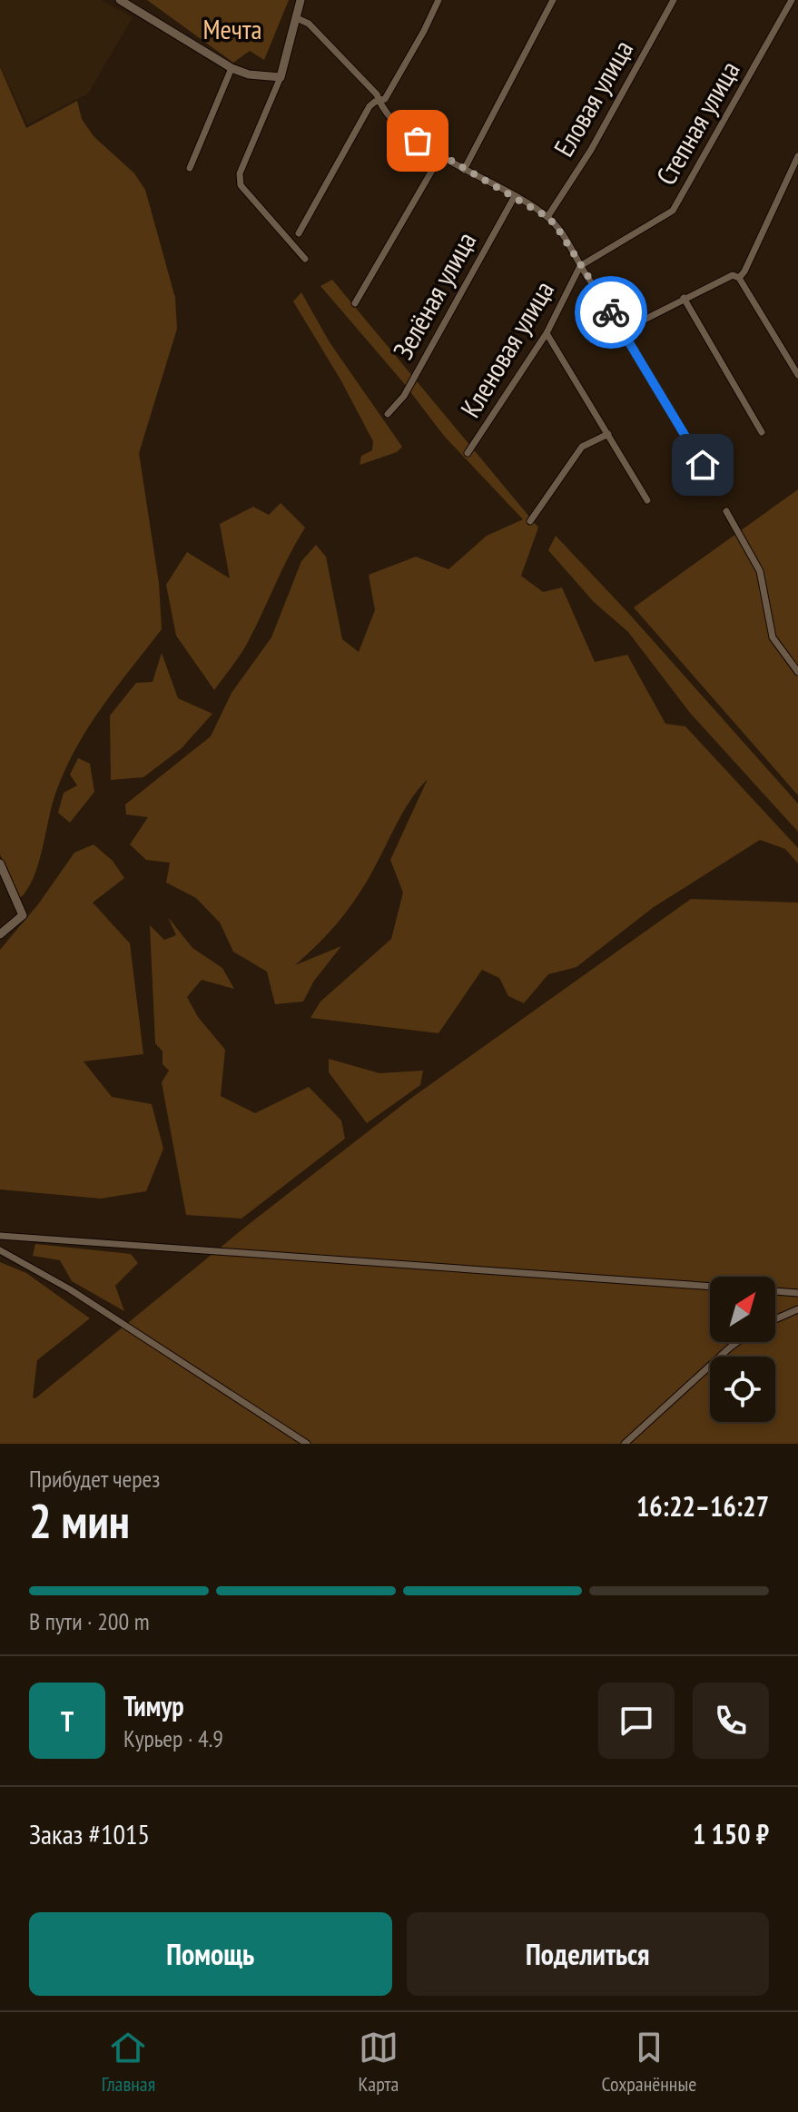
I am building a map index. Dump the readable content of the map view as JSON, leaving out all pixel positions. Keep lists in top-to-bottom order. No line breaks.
{"streets":{"street":["Еловая улица","Степная улица","Зелёная улица","Кленовая улица"]},"crossings":[["Степная улица","Кленовая улица"]],"parks":["Мечта"],"north":"top right","page":{"heading":["2 мин","Прибудет через","16:22–16:27"],"panel":["Тимур","Курьер · 4.9","Заказ #1015","1 150 ₽"],"bar":"В пути · 200 m","round":"Т","buttons":["Помощь","Поделиться"],"tabs":["Главная","Карта","Сохранённые"]}}
